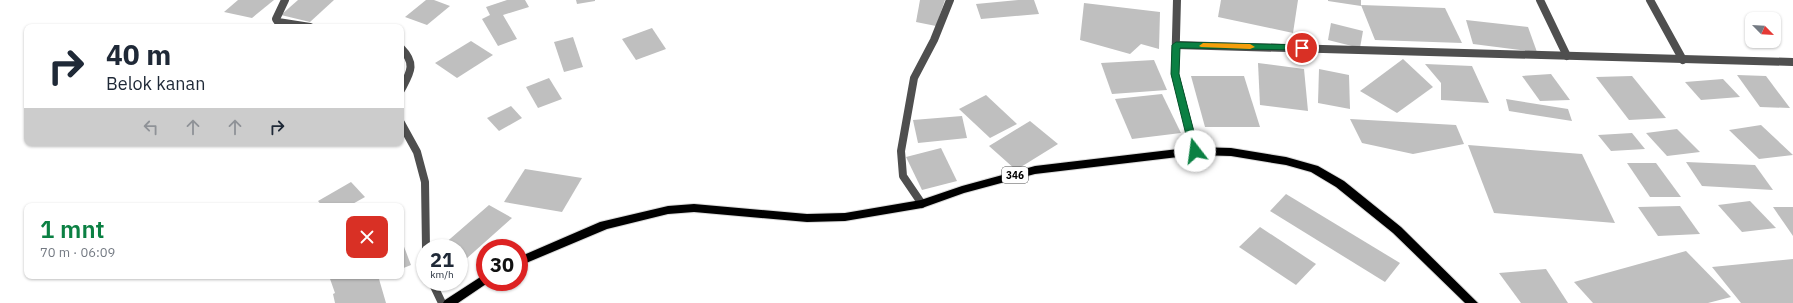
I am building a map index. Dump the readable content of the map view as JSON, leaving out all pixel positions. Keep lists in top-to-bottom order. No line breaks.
{"streets":{"main road":["346"]},"north":"bottom right","page":{"turn":["40 m","Belok kanan"],"heading":["1 mnt","70 m · 06:09"],"speed":"21 km/h","limit":"30"}}
